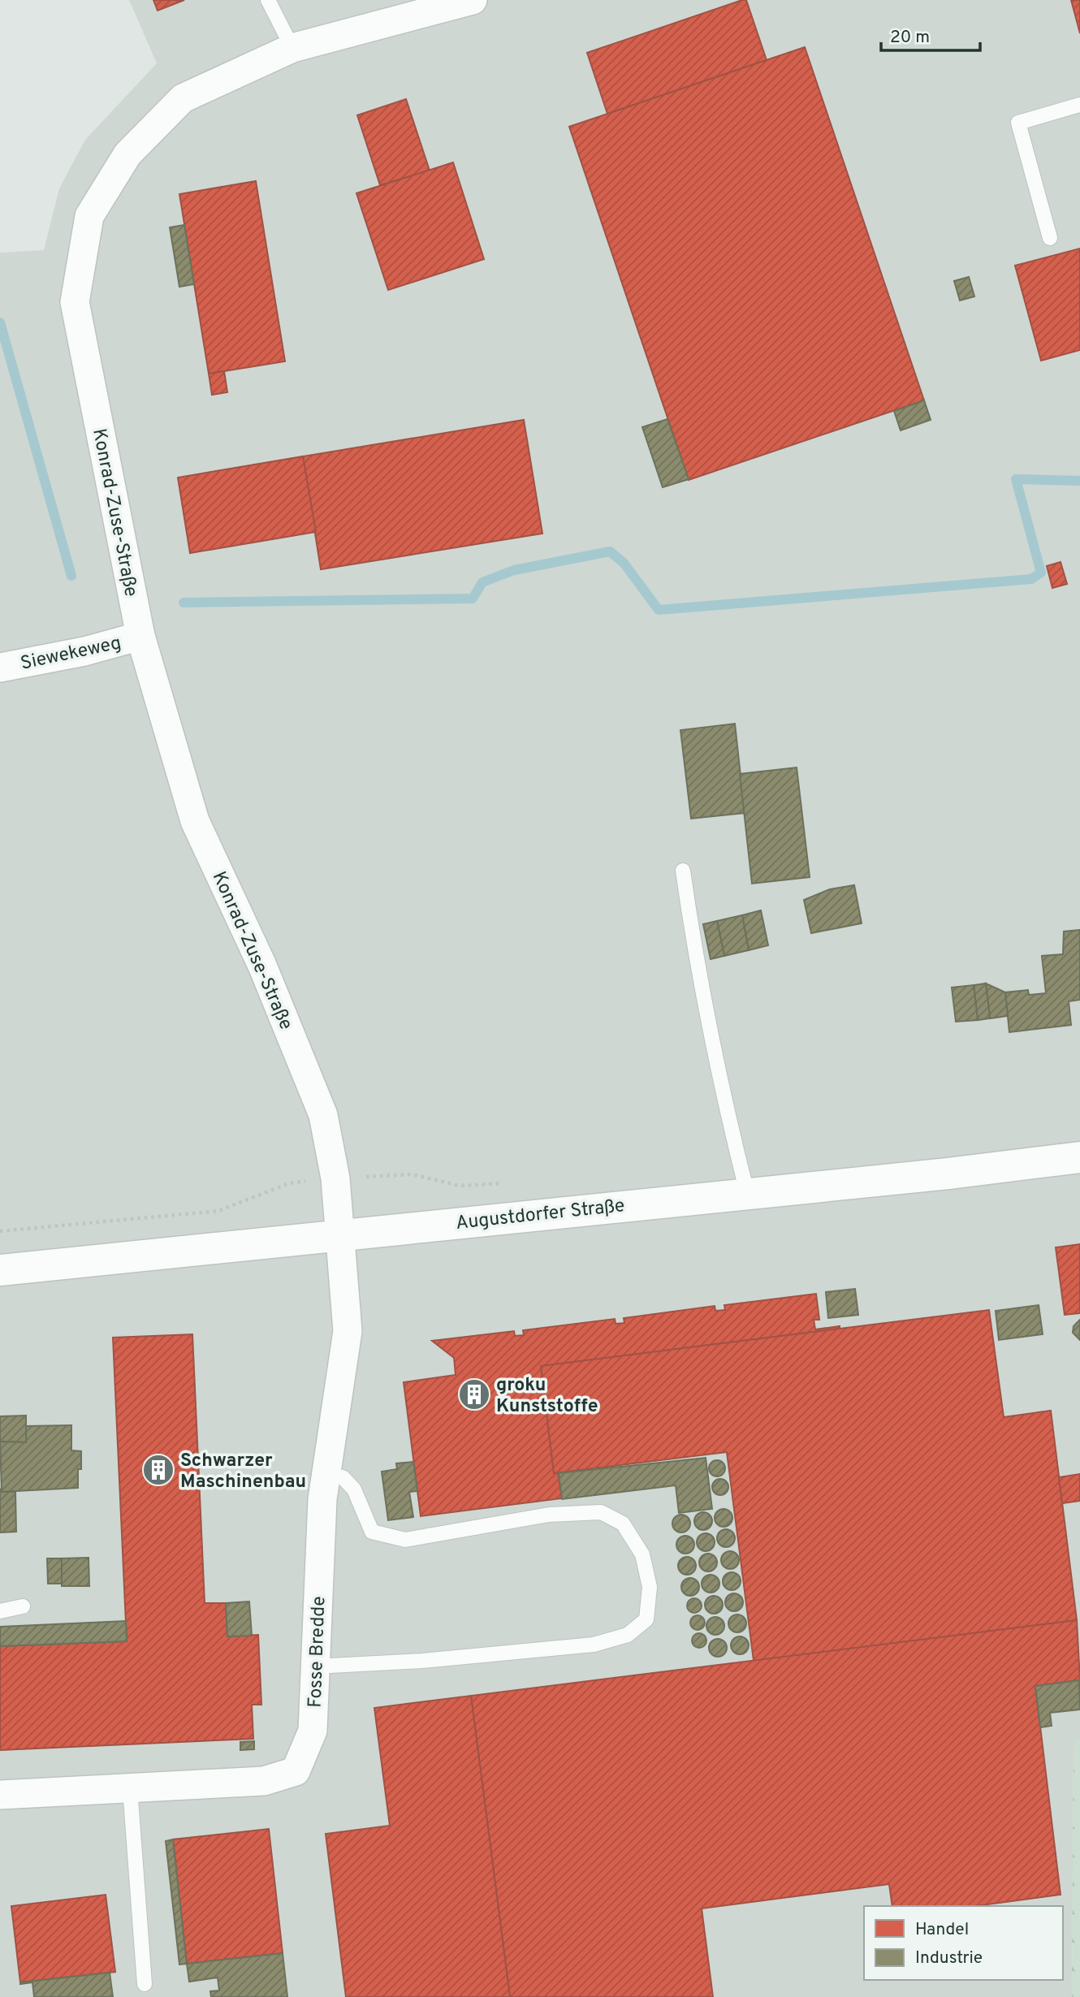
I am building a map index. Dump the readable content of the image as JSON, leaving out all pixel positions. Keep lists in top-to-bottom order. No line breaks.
{"streets":{"main road":["Augustdorfer Straße"],"street":["Konrad-Zuse-Straße","Siewekeweg","Fosse Bredde"]},"crossings":[["Konrad-Zuse-Straße","Siewekeweg"],["Konrad-Zuse-Straße","Augustdorfer Straße"],["Konrad-Zuse-Straße","Fosse Bredde"],["Augustdorfer Straße","Fosse Bredde"]],"places":{"building":["groku Kunststoffe","Schwarzer Maschinenbau"]},"legend":["Handel","Industrie"],"scale_bar":"20 m"}
